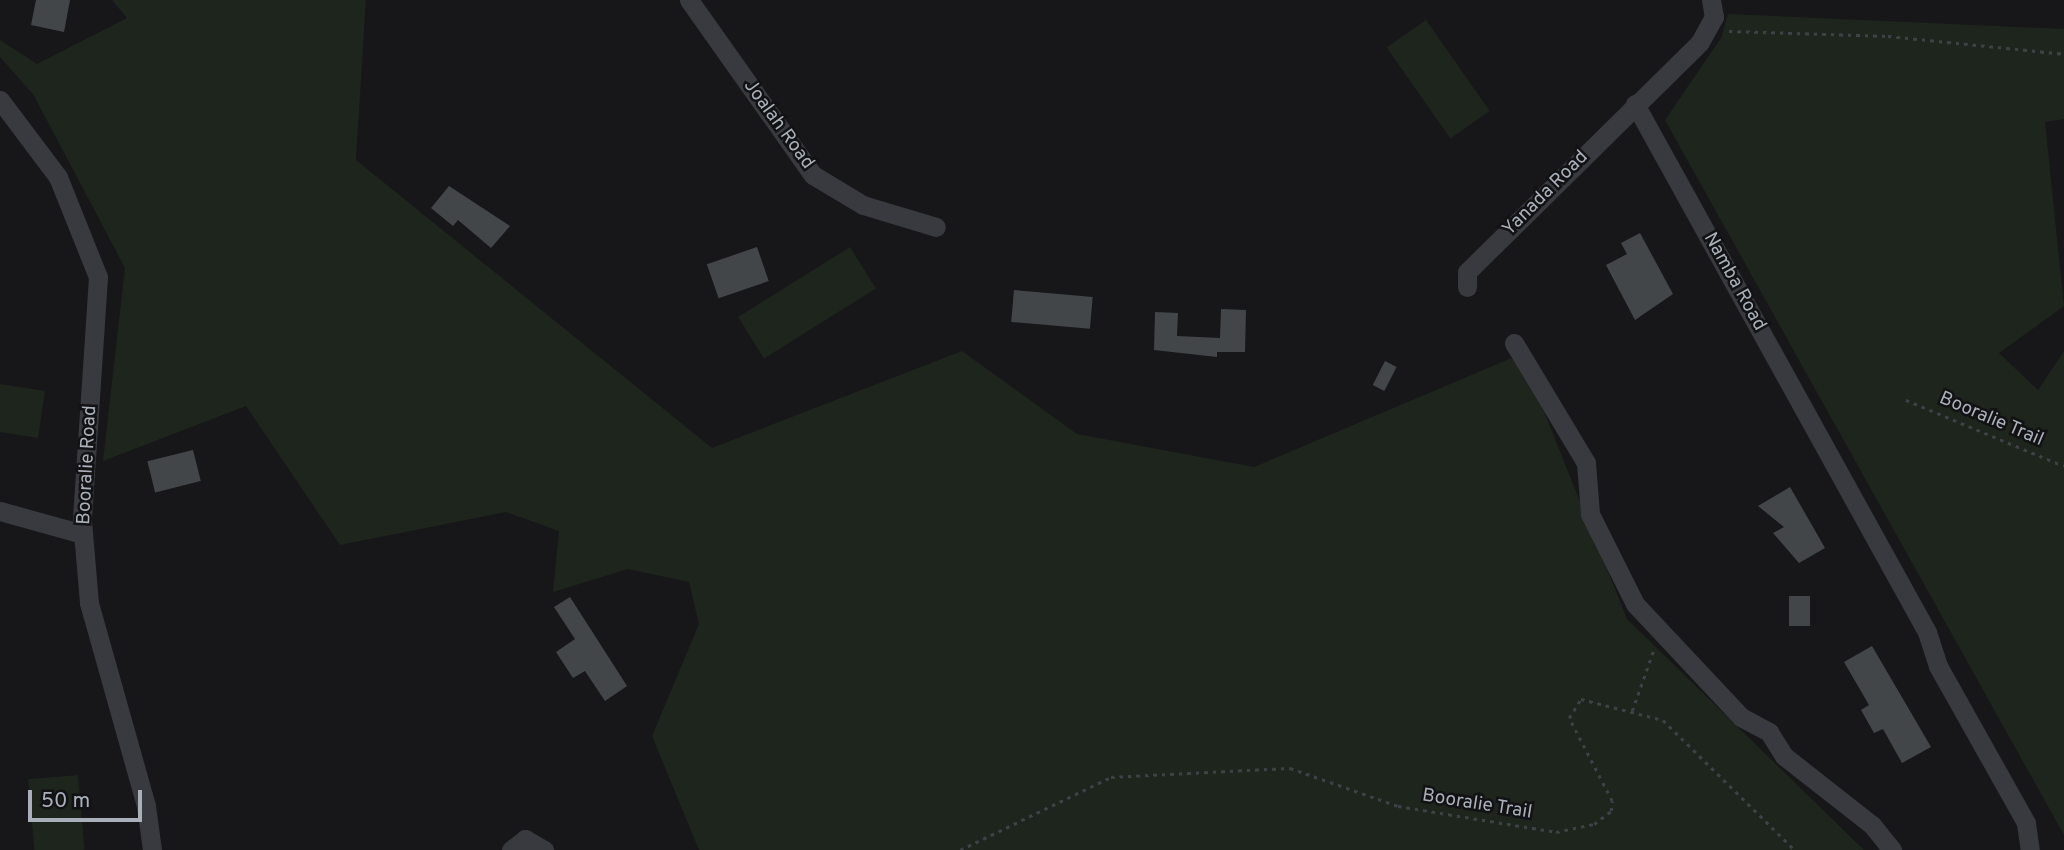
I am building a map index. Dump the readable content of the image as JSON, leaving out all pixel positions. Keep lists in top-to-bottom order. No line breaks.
{"streets":{"street":["Joalah Road","Yanada Road","Namba Road","Booralie Road"],"path":["Booralie Trail"]},"crossings":[["Yanada Road","Namba Road"]],"scale_bar":"50 m"}
